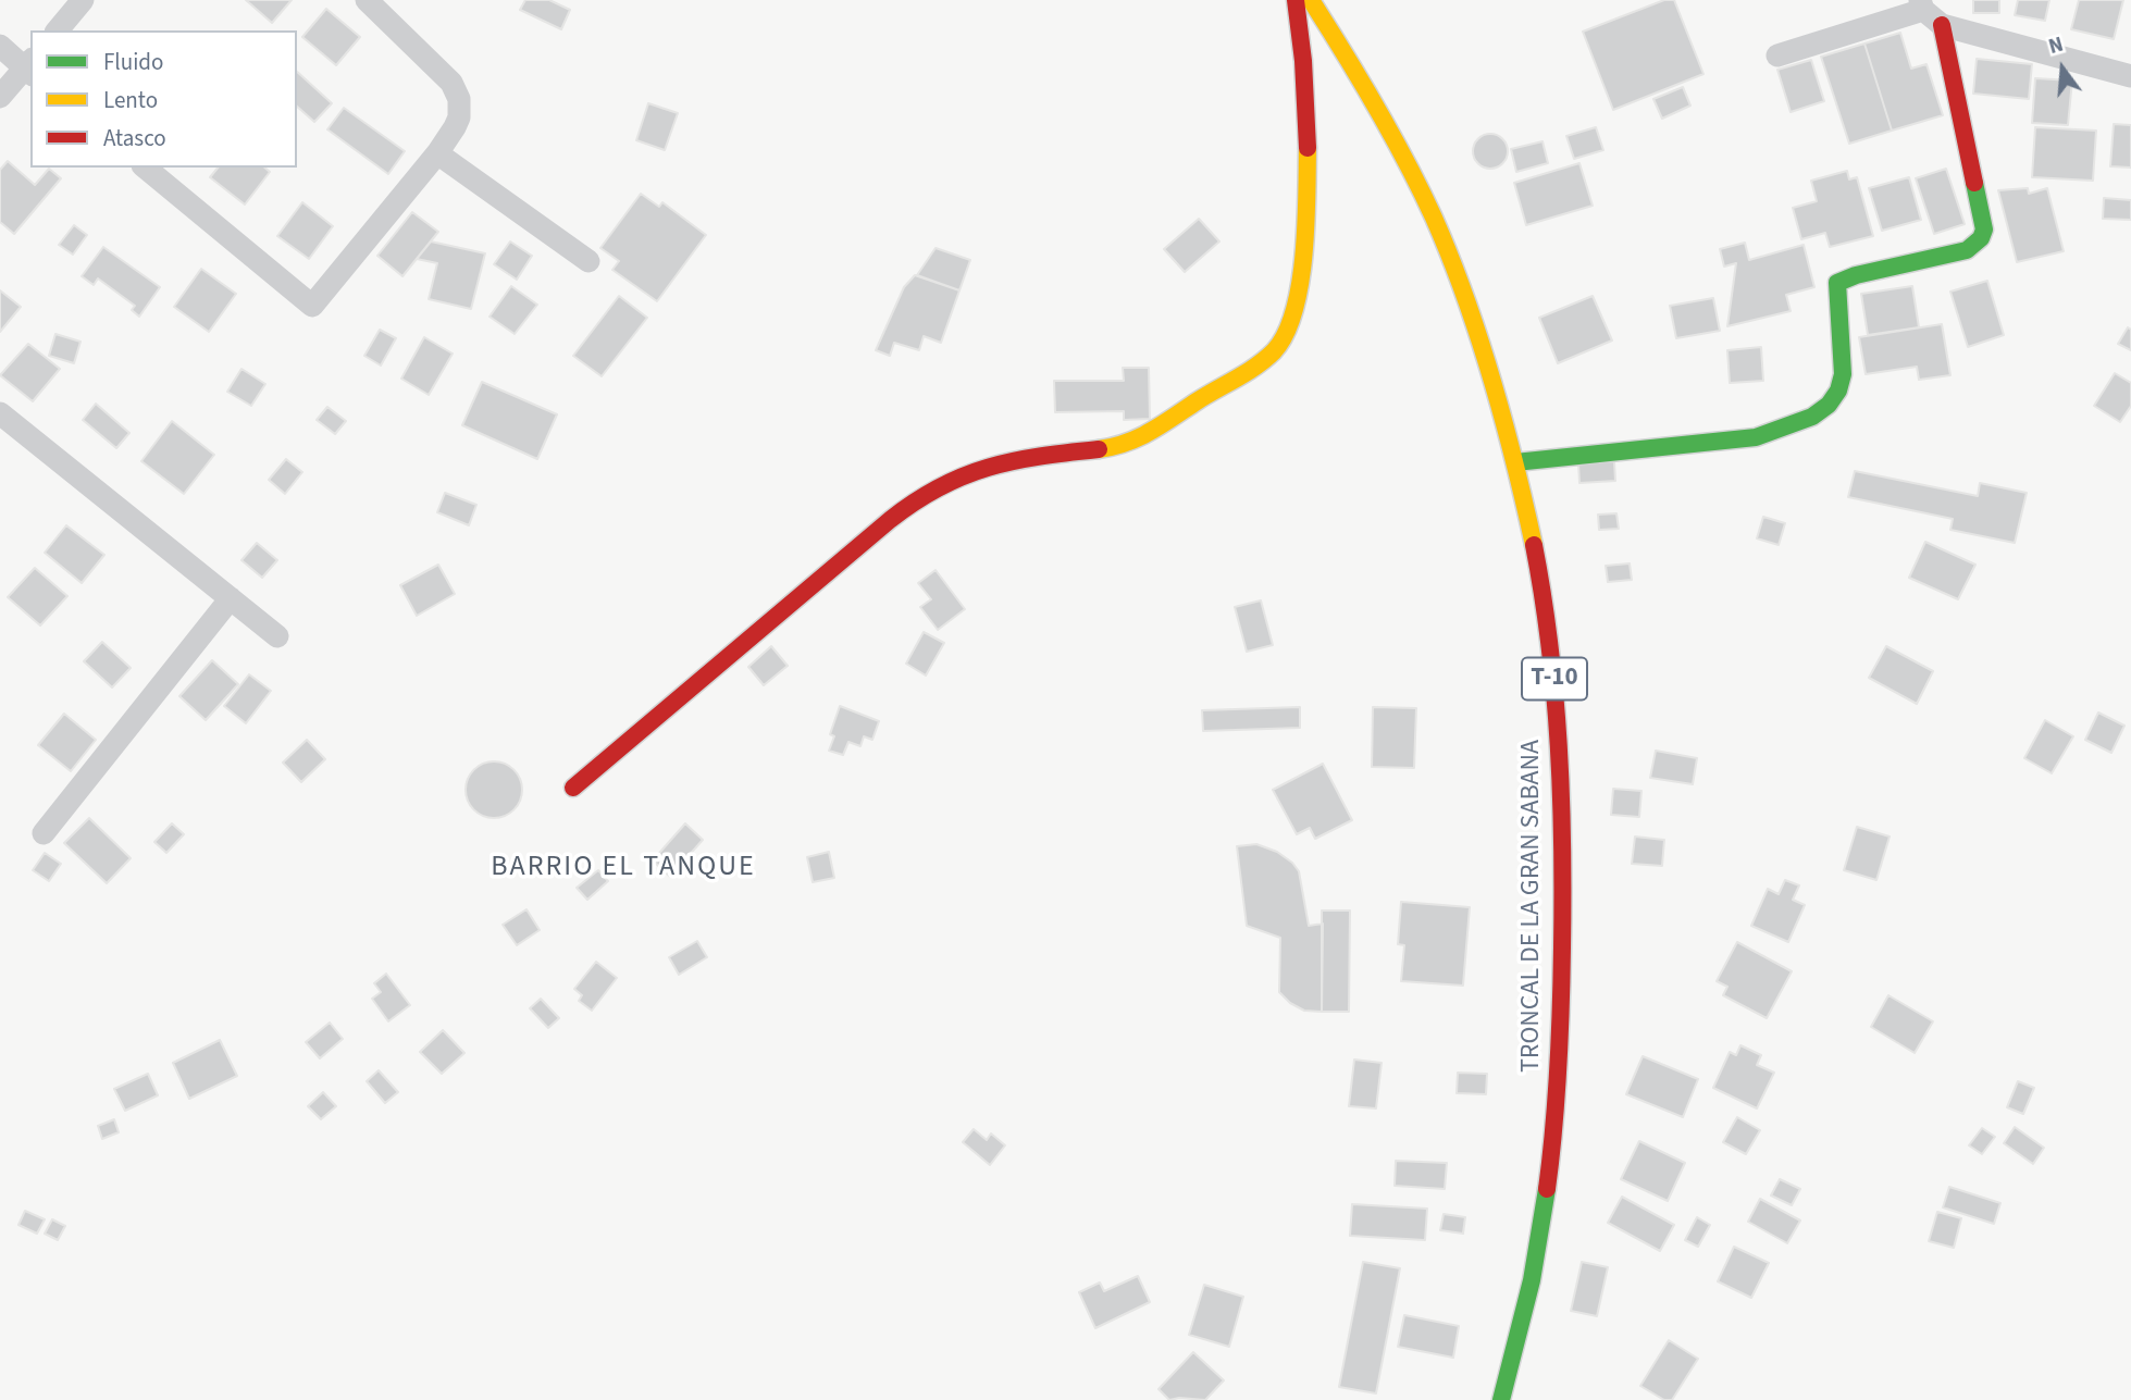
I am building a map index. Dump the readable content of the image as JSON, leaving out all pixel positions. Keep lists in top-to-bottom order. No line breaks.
{"streets":{"main road":["T-10","TRONCAL DE LA GRAN SABANA"]},"districts":["BARRIO EL TANQUE"],"legend":["Fluido","Lento","Atasco"],"north":"top"}
